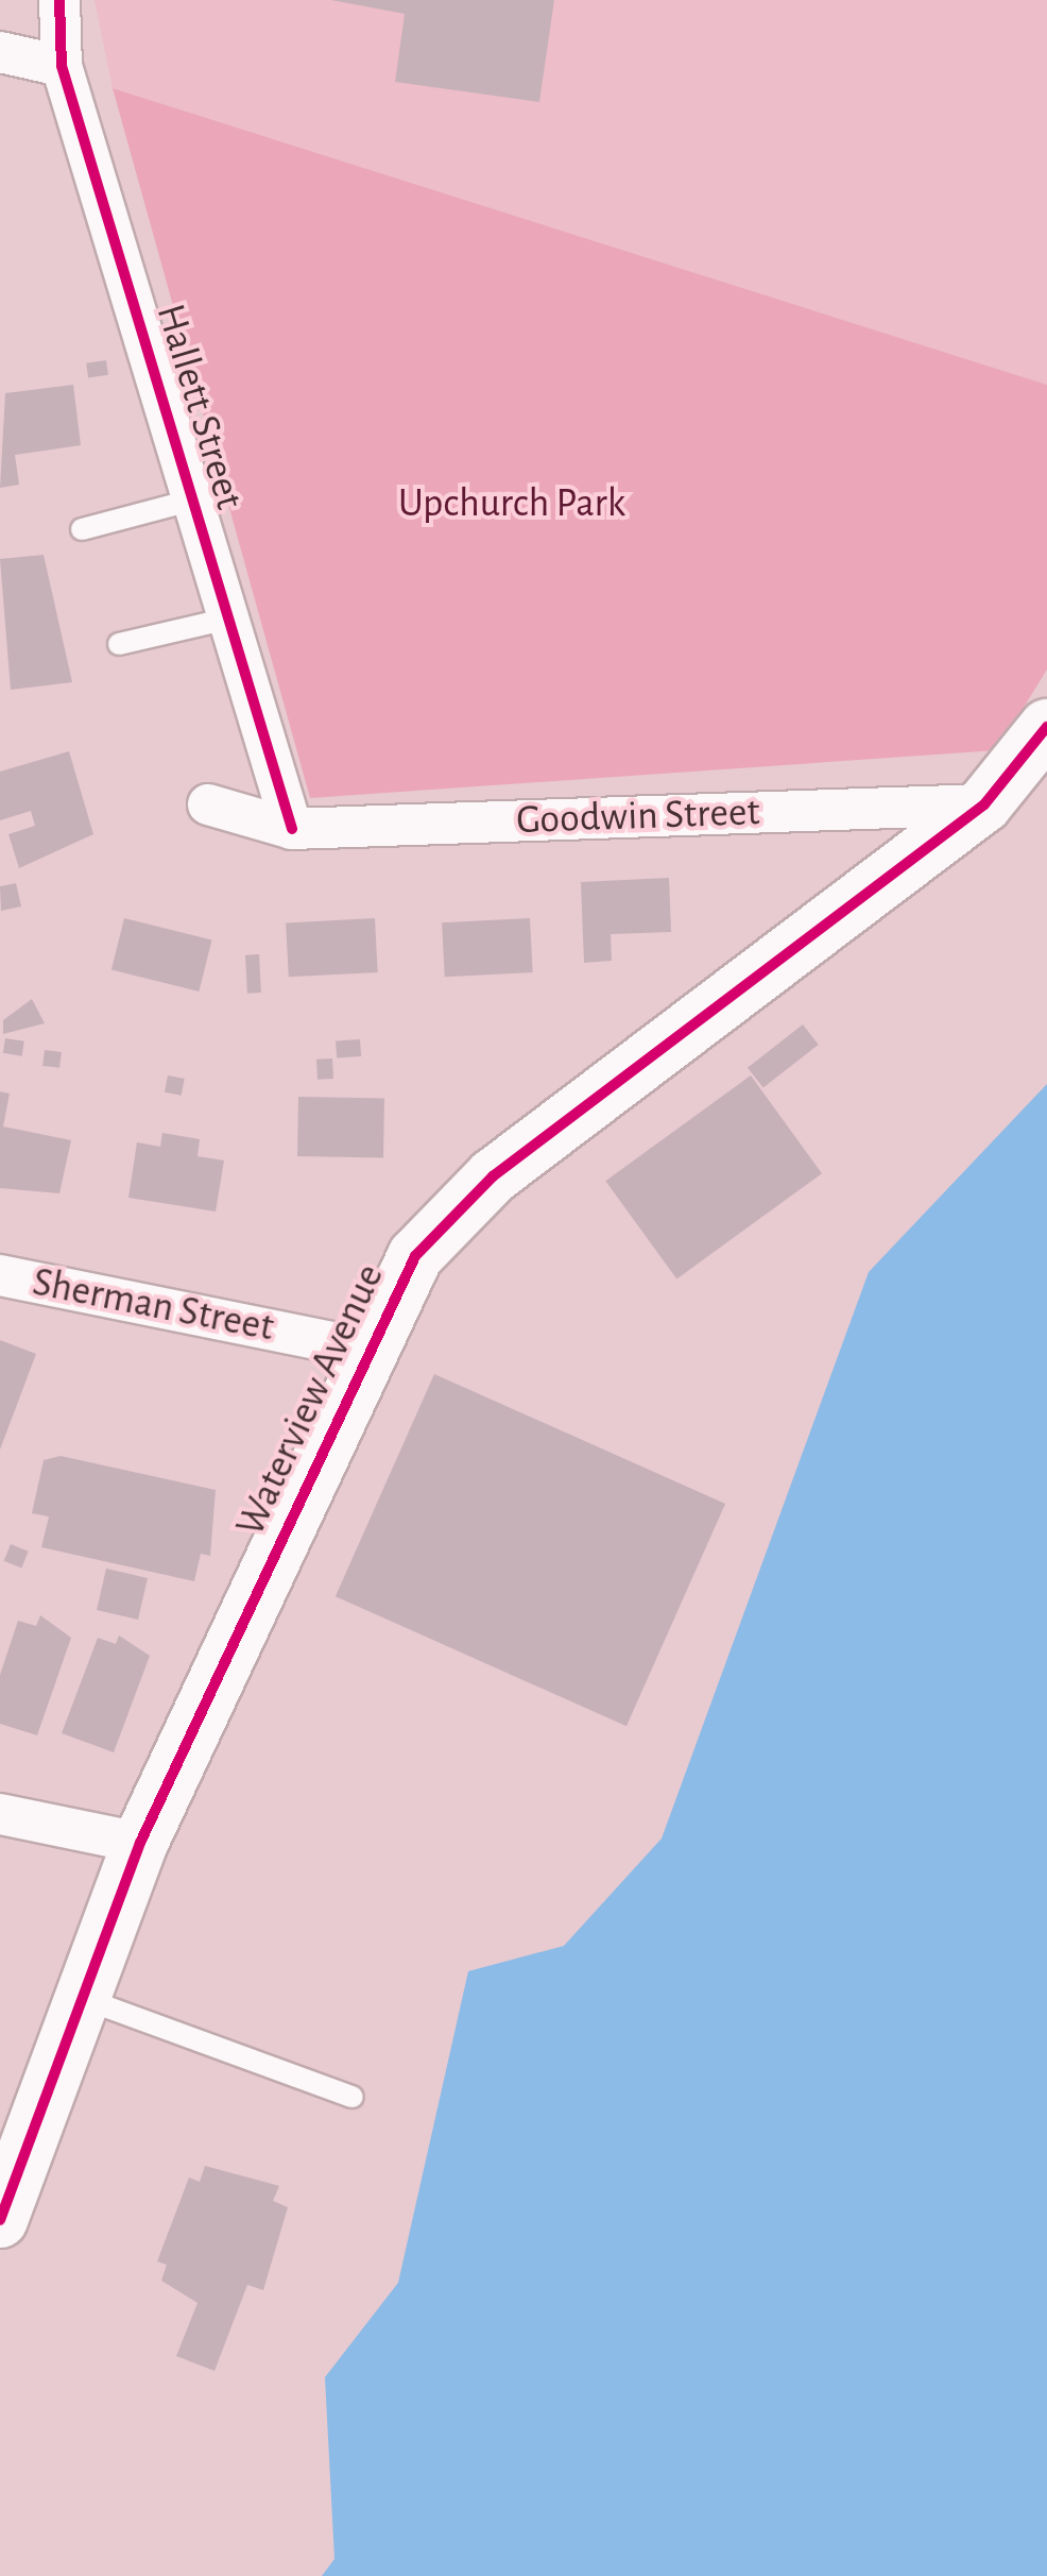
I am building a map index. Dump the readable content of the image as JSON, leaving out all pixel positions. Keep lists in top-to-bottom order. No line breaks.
{"streets":{"street":["Hallett Street","Goodwin Street","Sherman Street","Waterview Avenue"]},"crossings":[["Hallett Street","Goodwin Street"],["Goodwin Street","Waterview Avenue"],["Sherman Street","Waterview Avenue"]],"parks":["Upchurch Park"]}
